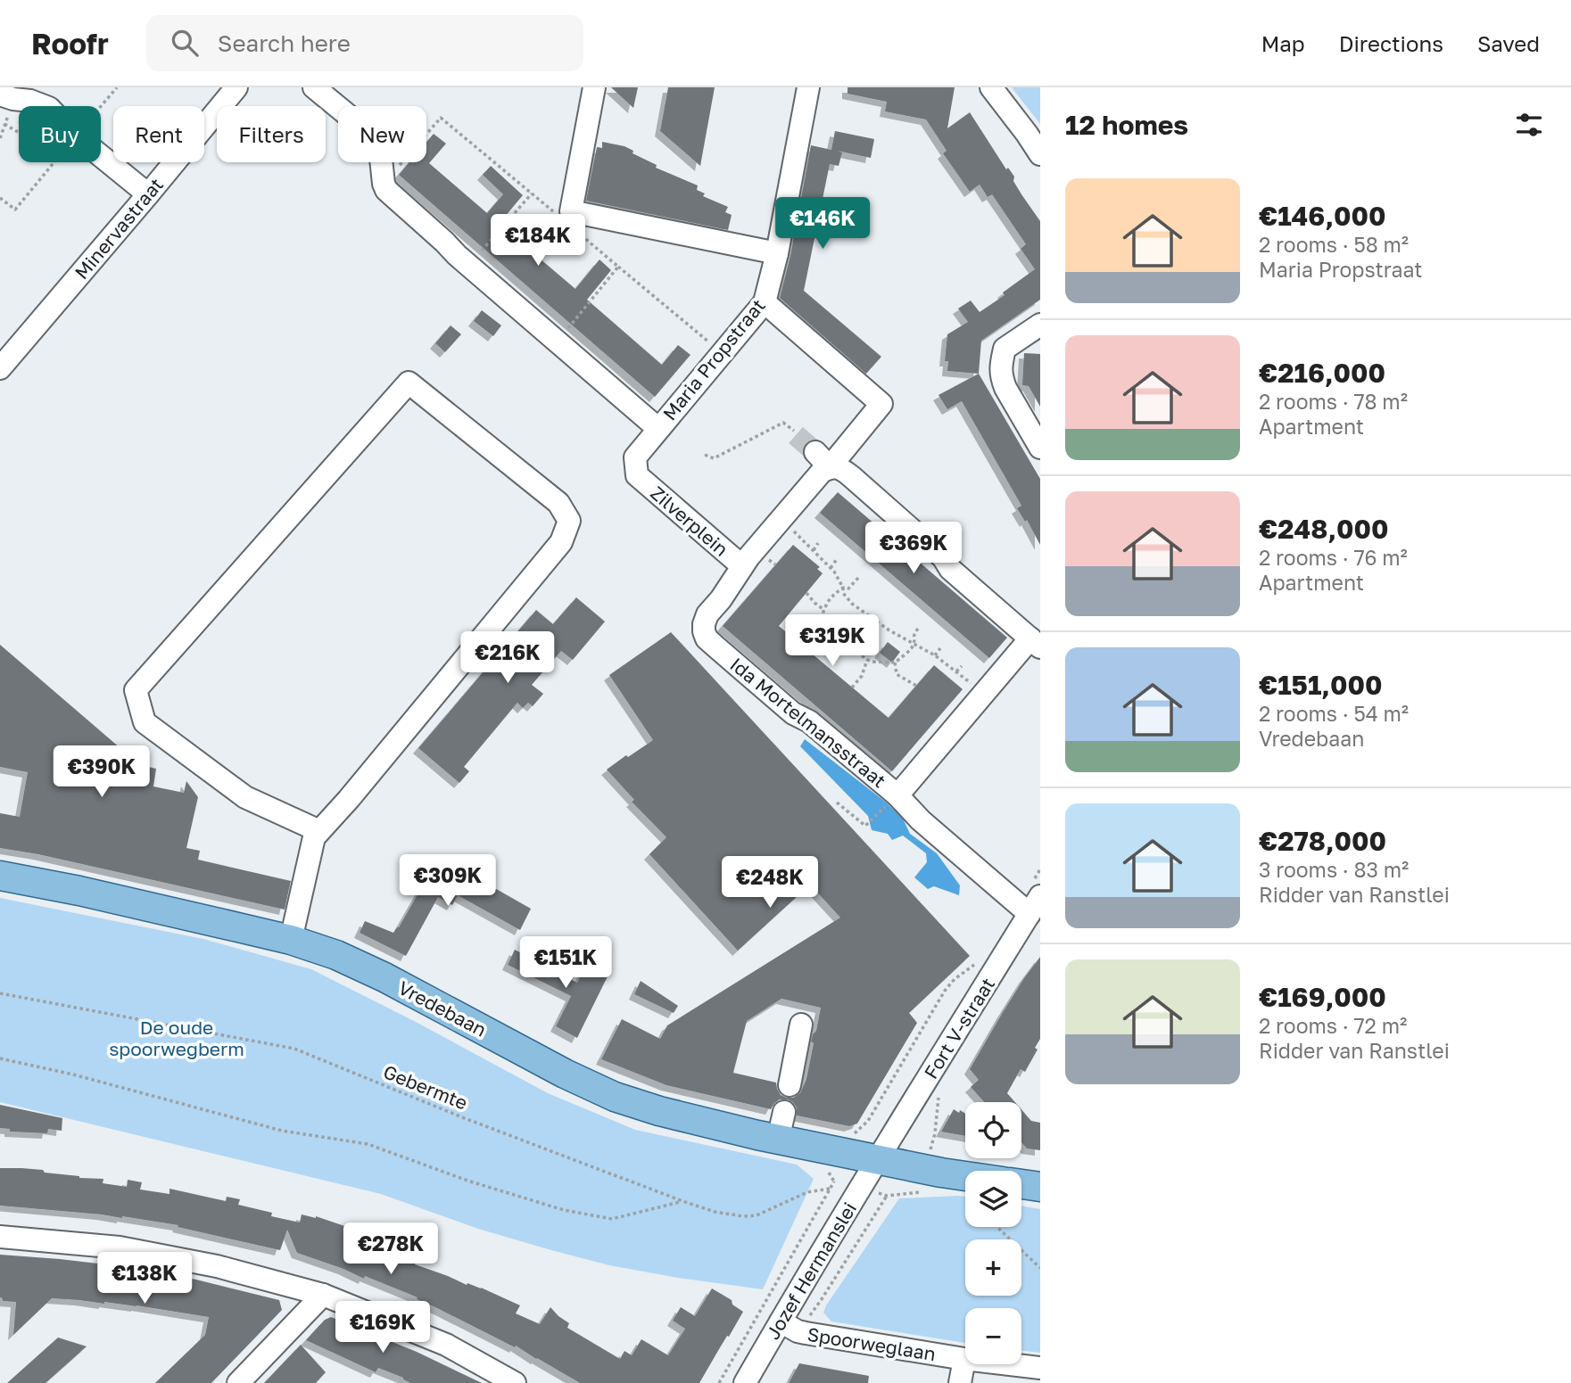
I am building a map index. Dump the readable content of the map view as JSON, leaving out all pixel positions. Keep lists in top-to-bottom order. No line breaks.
{"streets":{"main road":["Vredebaan"],"street":["Minervastraat","Maria Propstraat","Zilverplein","Ida Mortelmansstraat","Fort V-straat","Jozef Hermanslei","Spoorweglaan"],"path":["Gebermte"]},"crossings":[["Maria Propstraat","Zilverplein"],["Maria Propstraat","Ida Mortelmansstraat"],["Zilverplein","Ida Mortelmansstraat"],["Ida Mortelmansstraat","Fort V-straat"],["Vredebaan","Fort V-straat"],["Vredebaan","Jozef Hermanslei"],["Fort V-straat","Jozef Hermanslei"],["Jozef Hermanslei","Spoorweglaan"]],"parks":["De oude spoorwegberm"],"page":{"header":"Roofr","search":"Search here","nav":["Map","Directions","Saved"],"heading":"12 homes","chip":["Buy","Rent","Filters","New"],"list":[{"name":"€146,000","note":"2 rooms · 58 m² · Maria Propstraat"},{"name":"€216,000","note":"2 rooms · 78 m² · Apartment"},{"name":"€248,000","note":"2 rooms · 76 m² · Apartment"},{"name":"€151,000","note":"2 rooms · 54 m² · Vredebaan"},{"name":"€278,000","note":"3 rooms · 83 m² · Ridder van Ranstlei"},{"name":"€169,000","note":"2 rooms · 72 m² · Ridder van Ranstlei"}],"price":["€146K","€184K","€369K","€319K","€216K","€390K","€309K","€248K","€151K","€278K","€138K","€169K"],"map_buttons":["+","−"]}}
